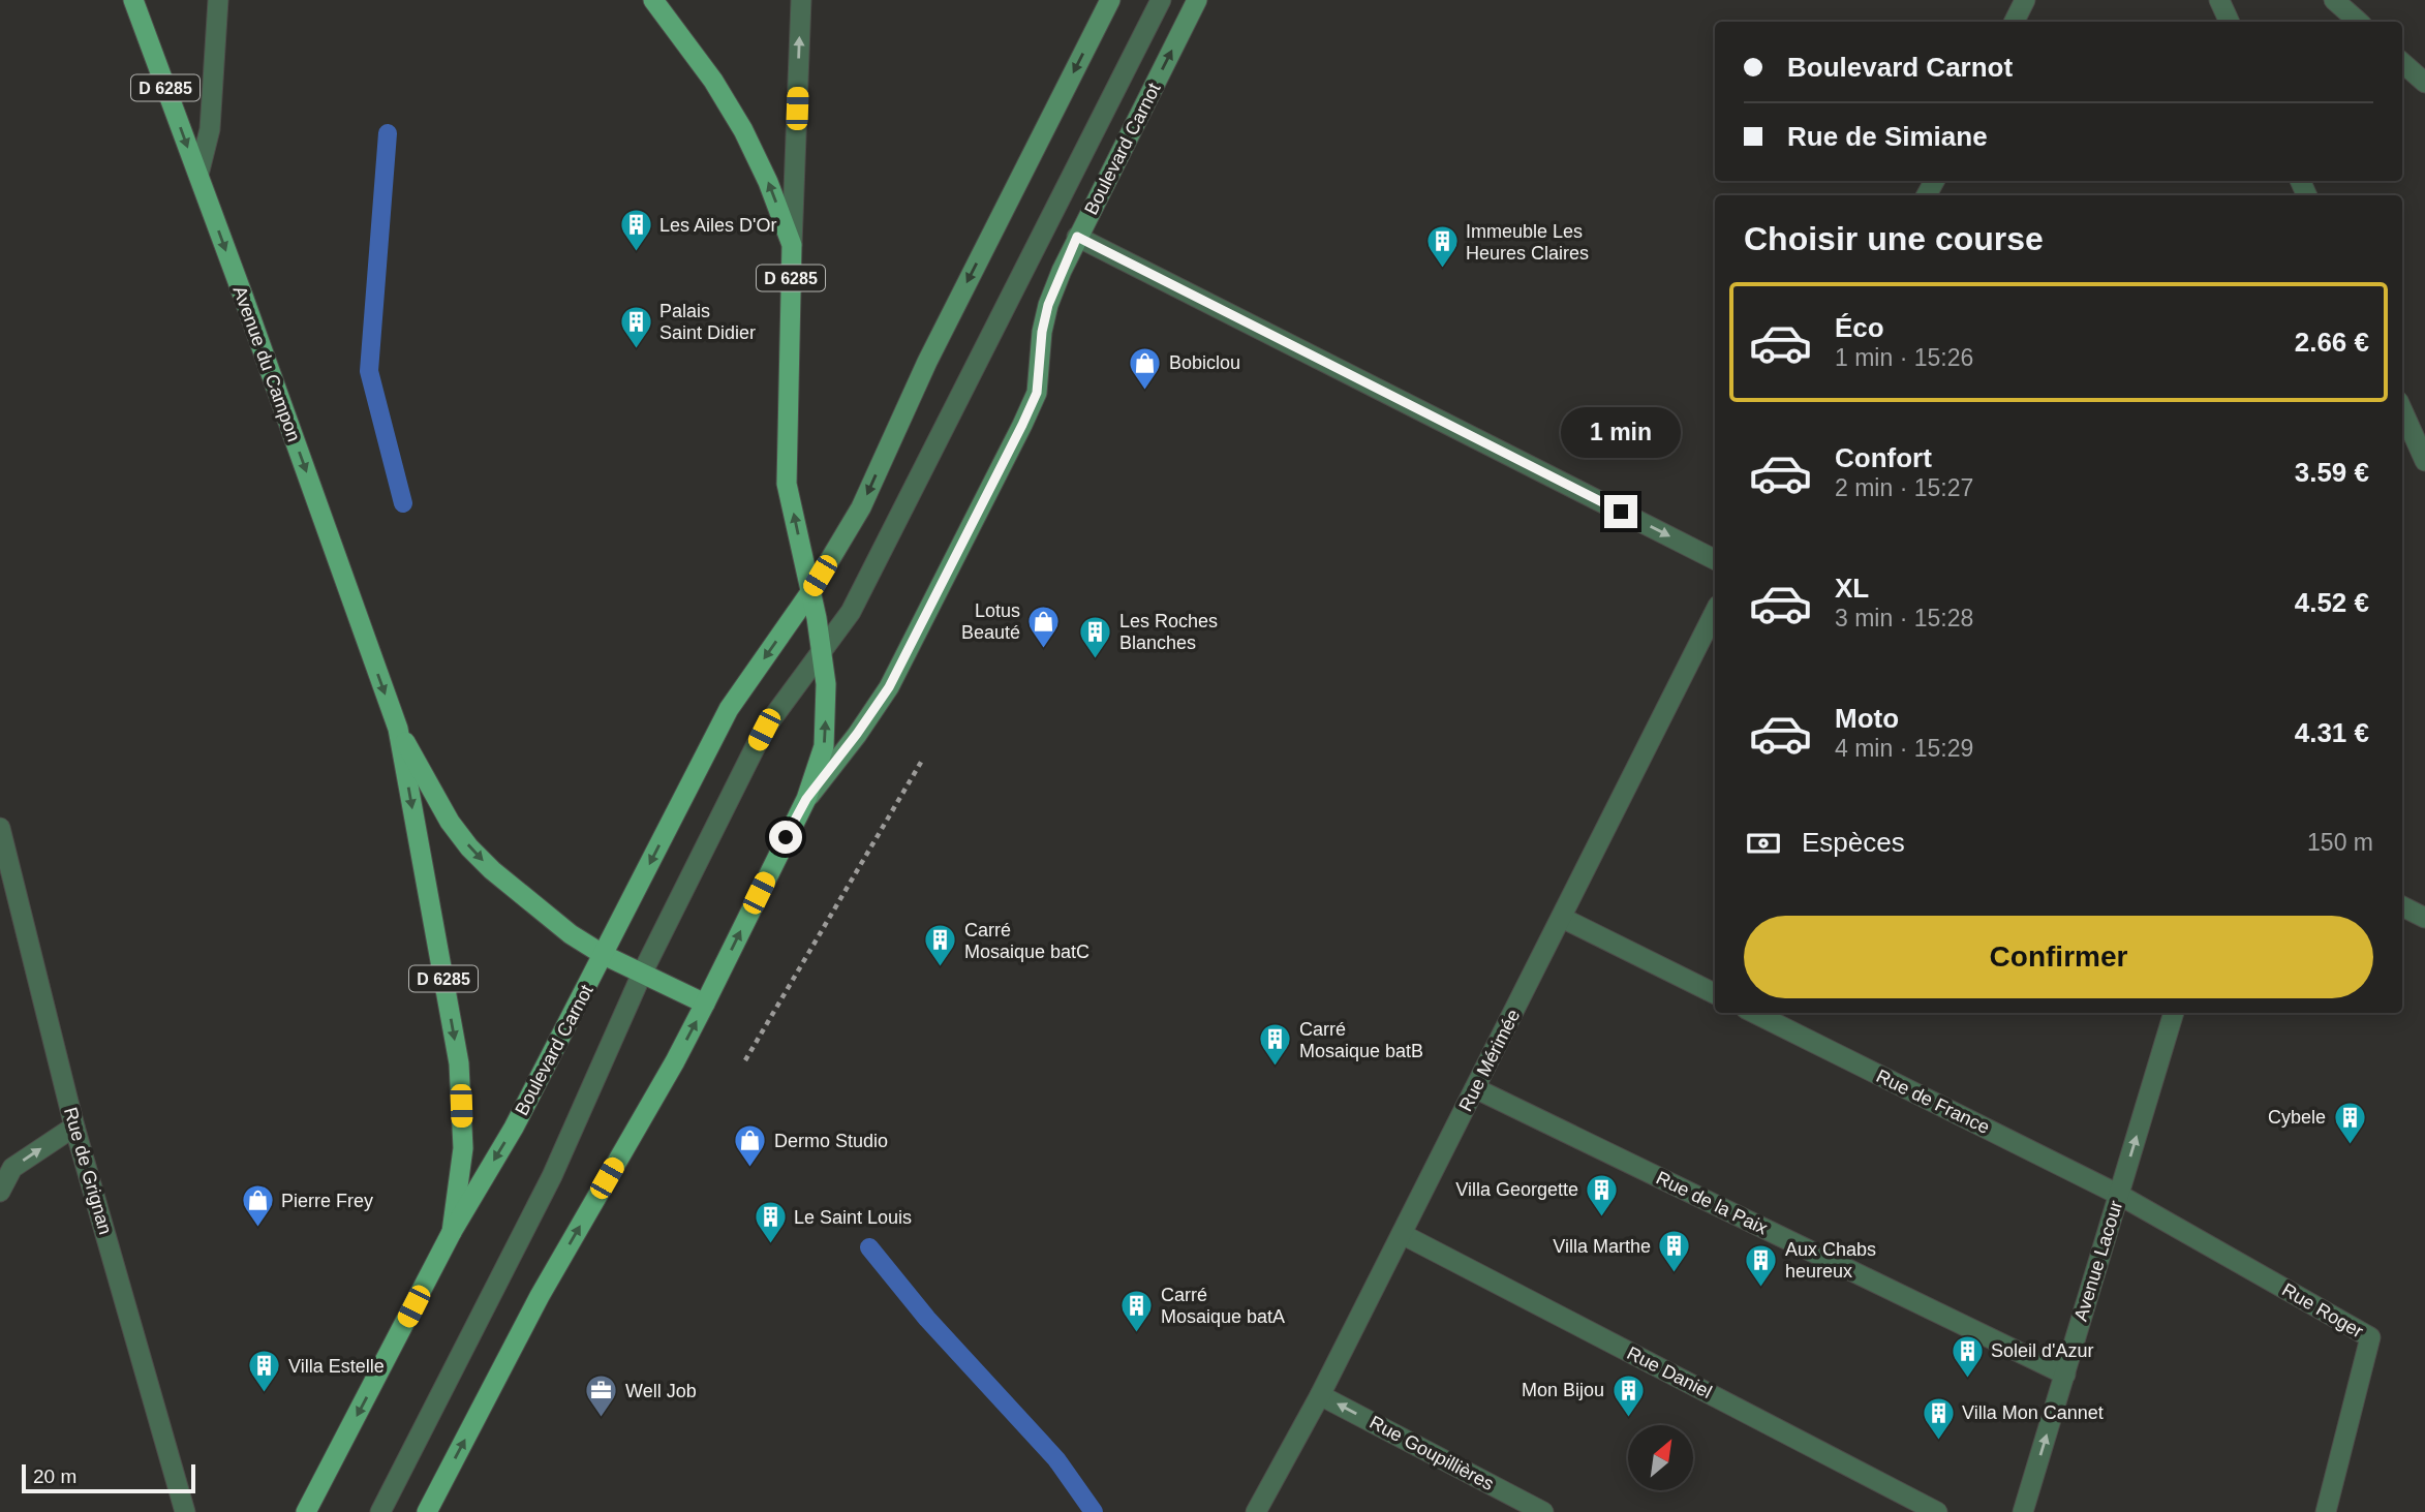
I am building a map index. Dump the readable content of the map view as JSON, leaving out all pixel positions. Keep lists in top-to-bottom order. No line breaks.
{"streets":{"main road":["D 6285","Boulevard Carnot","Avenue du Campon"],"street":["Rue Mérimée","Rue de France","Rue de Grignan","Rue de la Paix","Avenue Lacour","Rue Roger","Rue Daniel","Rue Goupillières"]},"crossings":[["D 6285","Boulevard Carnot"],["Boulevard Carnot","Avenue du Campon"],["Rue Mérimée","Rue de la Paix"],["Rue Mérimée","Rue Daniel"],["Rue Mérimée","Rue Goupillières"],["Rue de France","Avenue Lacour"],["Rue de France","Rue Roger"],["Rue de la Paix","Avenue Lacour"],["Avenue Lacour","Rue Roger"]],"one_way":["Avenue du Campon","Avenue Lacour","Rue Goupillières"],"places":{"building":["Les Ailes D'Or","Immeuble Les Heures Claires","Palais Saint Didier","Les Roches Blanches","Carré Mosaique batC","Carré Mosaique batB","Cybele","Villa Georgette","Le Saint Louis","Villa Marthe","Aux Chabs heureux","Carré Mosaique batA","Soleil d'Azur","Villa Estelle","Mon Bijou","Villa Mon Cannet"],"shop":["Bobiclou","Lotus Beauté","Dermo Studio","Pierre Frey"],"office":["Well Job"]},"scale_bar":"20 m","north":"top right","page":{"banner":["Boulevard Carnot","Rue de Simiane"],"heading":"Choisir une course","list":[{"name":"Éco","note":"1 min · 15:26","value":"2.66 €"},{"name":"Confort","note":"2 min · 15:27","value":"3.59 €"},{"name":"XL","note":"3 min · 15:28","value":"4.52 €"},{"name":"Moto","note":"4 min · 15:29","value":"4.31 €"}],"bubble":"1 min","pay":["Espèces","150 m"],"buttons":"Confirmer","scale":"20 m"}}
